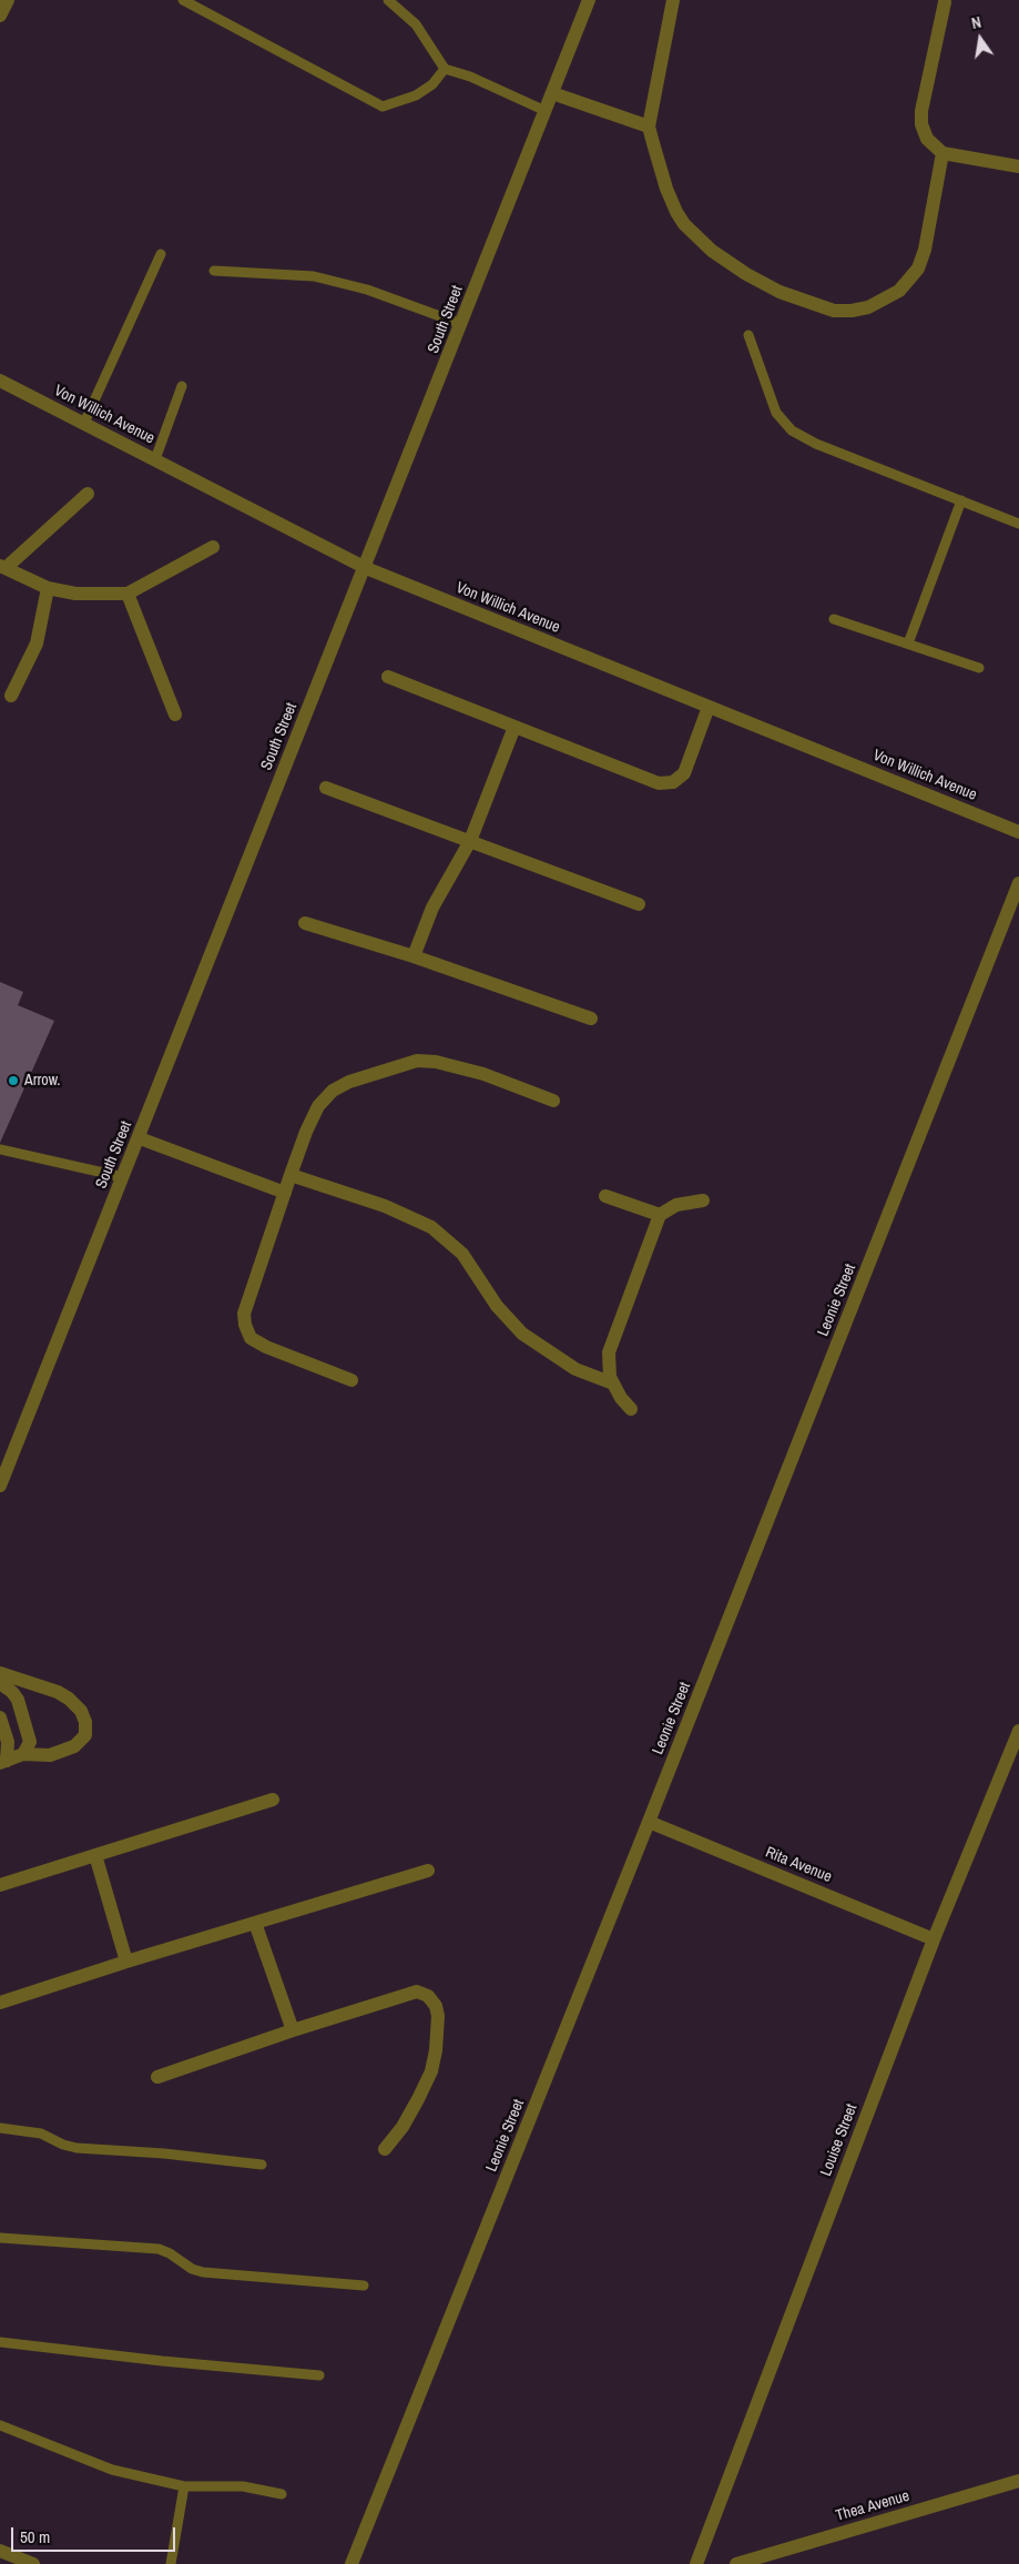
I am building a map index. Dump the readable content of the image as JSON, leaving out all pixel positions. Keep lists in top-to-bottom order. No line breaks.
{"streets":{"street":["South Street","Von Willich Avenue","Leonie Street","Rita Avenue","Louise Street","Thea Avenue"]},"crossings":[["South Street","Von Willich Avenue"],["Leonie Street","Rita Avenue"],["Rita Avenue","Louise Street"]],"places":["Arrow."],"scale_bar":"50 m","north":"top"}
